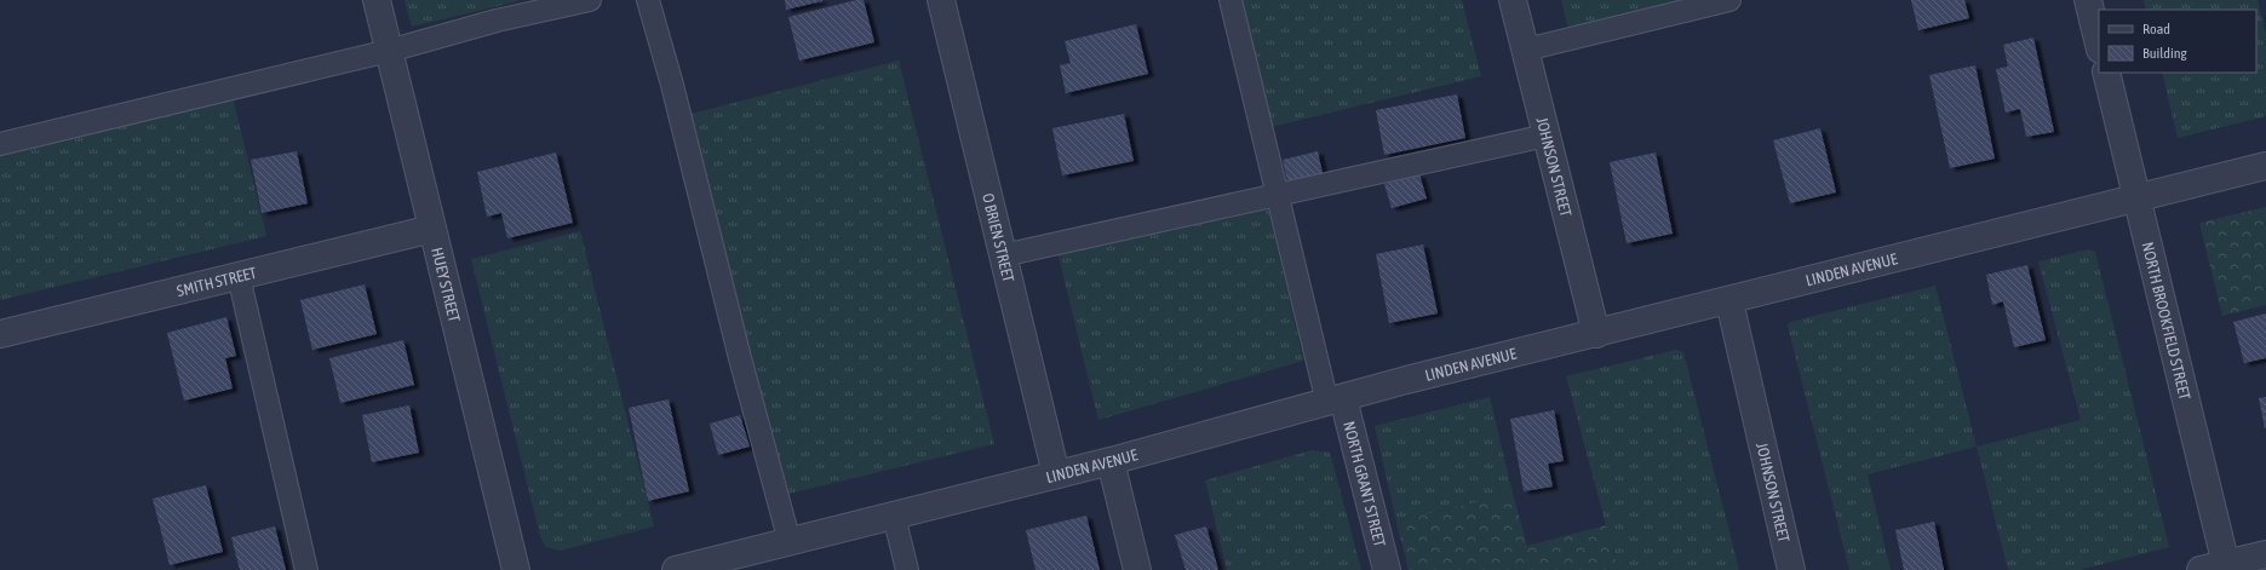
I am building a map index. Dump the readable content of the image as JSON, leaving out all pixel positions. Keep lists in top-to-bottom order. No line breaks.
{"streets":{"street":["JOHNSON STREET","O BRIEN STREET","LINDEN AVENUE","SMITH STREET","HUEY STREET","NORTH BROOKFIELD STREET","NORTH GRANT STREET"]},"crossings":[["JOHNSON STREET","LINDEN AVENUE"],["O BRIEN STREET","LINDEN AVENUE"],["LINDEN AVENUE","NORTH BROOKFIELD STREET"],["LINDEN AVENUE","NORTH GRANT STREET"],["SMITH STREET","HUEY STREET"]],"legend":["Road","Building"]}
